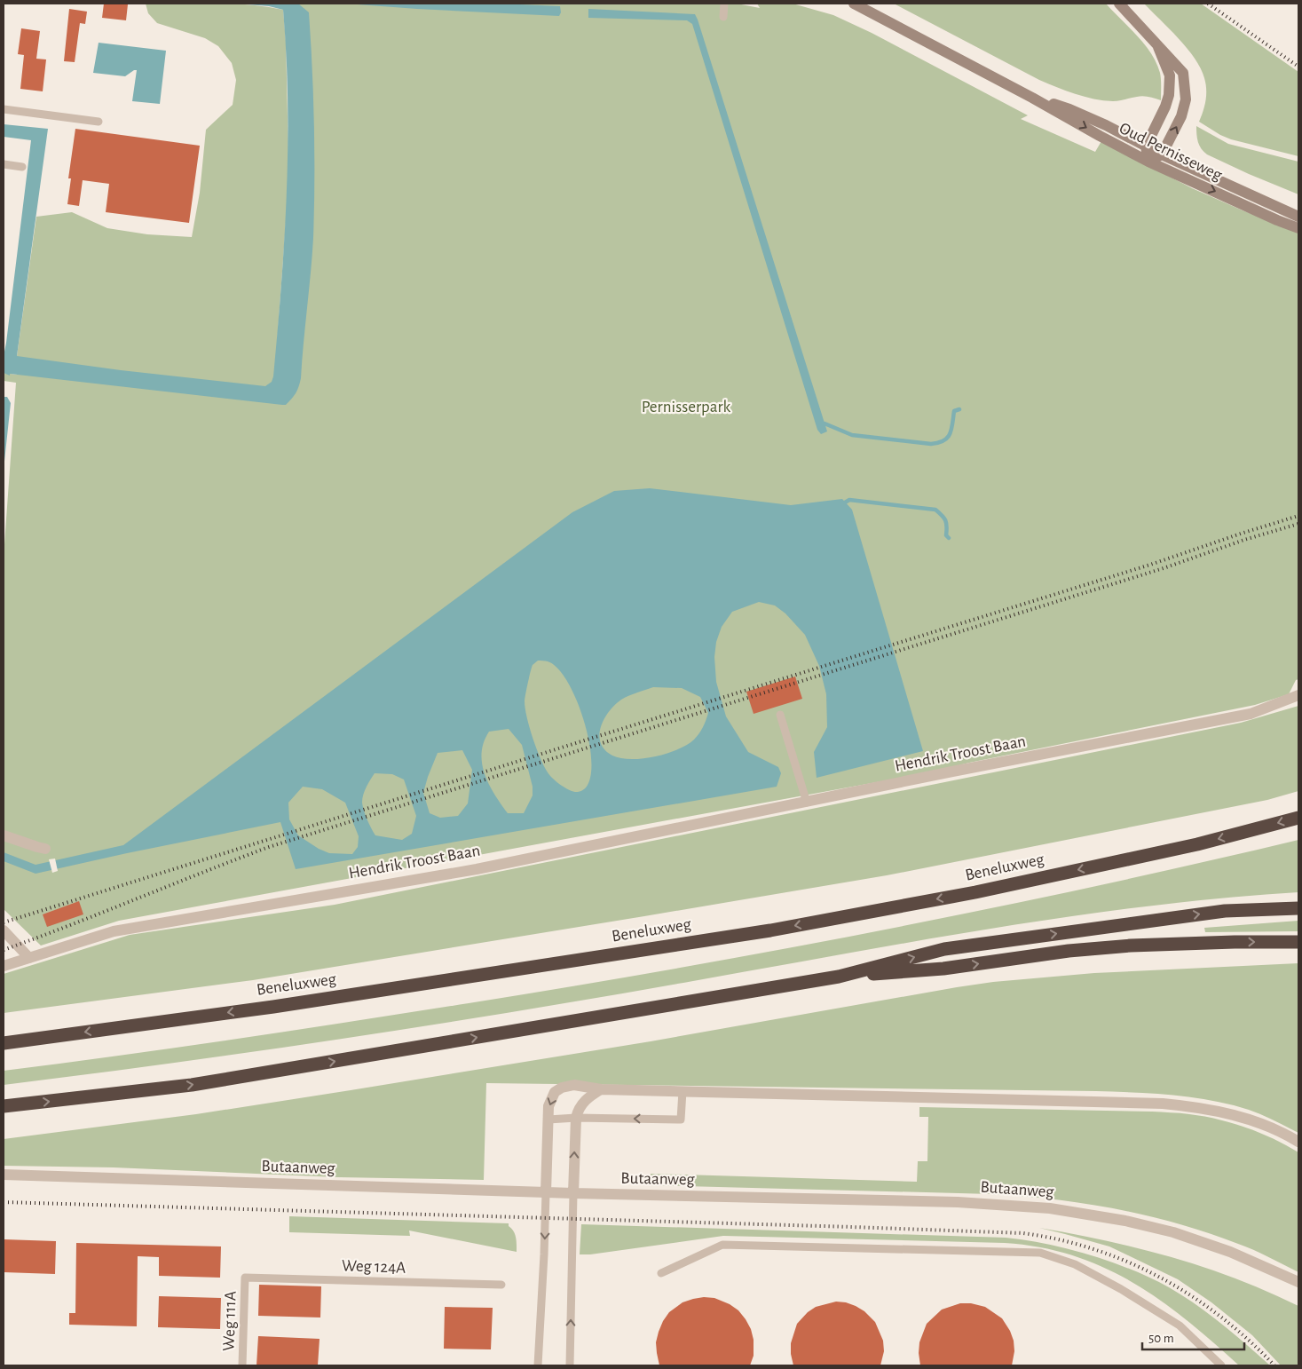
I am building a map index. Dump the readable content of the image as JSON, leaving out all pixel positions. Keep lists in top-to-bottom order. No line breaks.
{"streets":{"highway":["Beneluxweg"],"street":["Oud Pernisseweg","Hendrik Troost Baan","Butaanweg"],"lane":["Weg 124A","Weg 111A"]},"crossings":[["Weg 124A","Weg 111A"]],"parks":["Pernisserpark"],"scale_bar":"50 m"}
